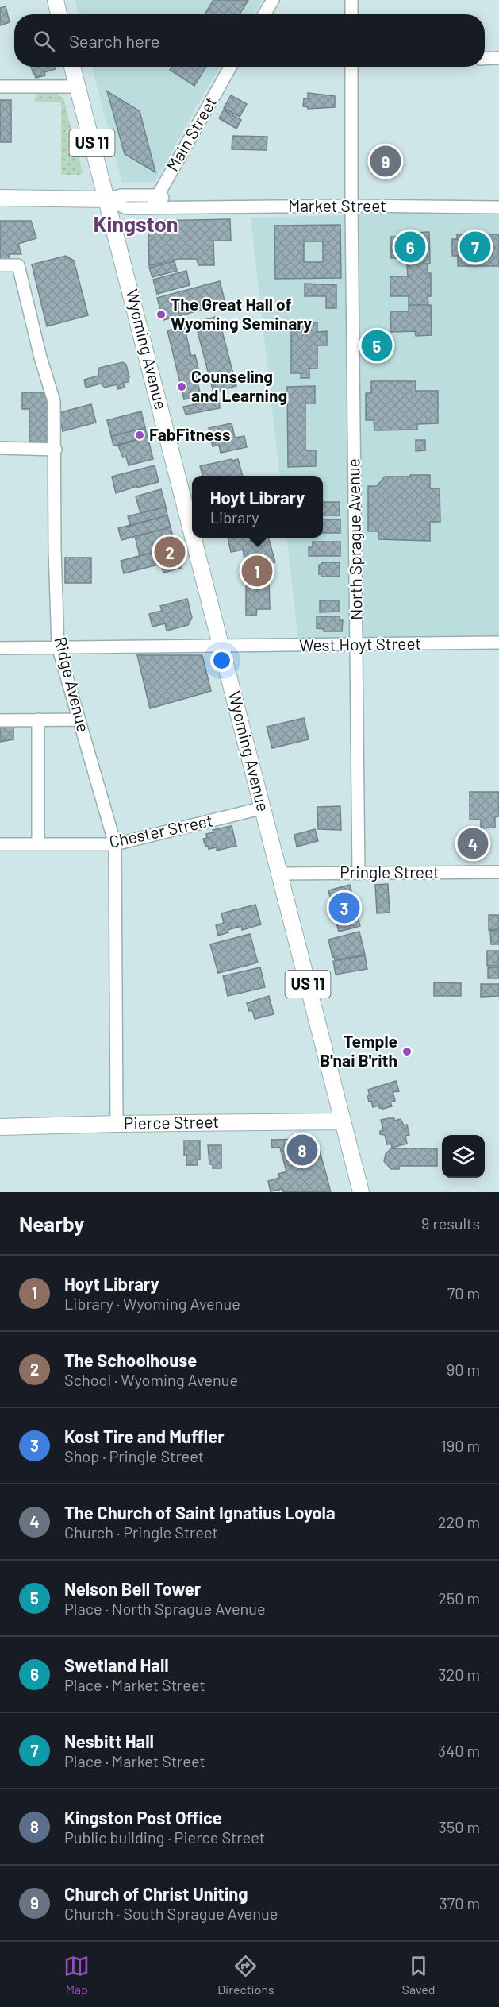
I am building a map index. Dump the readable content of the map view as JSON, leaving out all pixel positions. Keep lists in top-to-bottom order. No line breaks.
{"streets":{"main road":["US 11","Market Street","Wyoming Avenue","Pierce Street"],"street":["Main Street","North Sprague Avenue","West Hoyt Street","Ridge Avenue","Chester Street","Pringle Street"]},"crossings":[["Main Street","Market Street"],["US 11","Market Street"],["US 11","Wyoming Avenue"],["Market Street","Wyoming Avenue"],["Market Street","North Sprague Avenue"],["Wyoming Avenue","West Hoyt Street"],["Wyoming Avenue","Chester Street"],["Wyoming Avenue","Pringle Street"],["Wyoming Avenue","Pierce Street"],["North Sprague Avenue","West Hoyt Street"],["North Sprague Avenue","Pringle Street"],["West Hoyt Street","Ridge Avenue"],["Ridge Avenue","Chester Street"],["Ridge Avenue","Pierce Street"]],"districts":["Kingston"],"places":["The Great Hall of Wyoming Seminary","Counseling and Learning","FabFitness","Temple B'nai B'rith"],"page":{"search":"Search here","pins":["9","6","7","5","2","1","4","3","8"],"popup":["Hoyt Library","Library"],"heading":["Nearby","9 results"],"list":[{"mark":"1","name":"Hoyt Library","note":"Library · Wyoming Avenue","value":"70 m"},{"mark":"2","name":"The Schoolhouse","note":"School · Wyoming Avenue","value":"90 m"},{"mark":"3","name":"Kost Tire and Muffler","note":"Shop · Pringle Street","value":"190 m"},{"mark":"4","name":"The Church of Saint Ignatius Loyola","note":"Church · Pringle Street","value":"220 m"},{"mark":"5","name":"Nelson Bell Tower","note":"Place · North Sprague Avenue","value":"250 m"},{"mark":"6","name":"Swetland Hall","note":"Place · Market Street","value":"320 m"},{"mark":"7","name":"Nesbitt Hall","note":"Place · Market Street","value":"340 m"},{"mark":"8","name":"Kingston Post Office","note":"Public building · Pierce Street","value":"350 m"},{"mark":"9","name":"Church of Christ Uniting","note":"Church · South Sprague Avenue","value":"370 m"}],"nav":["Map","Directions","Saved"]}}
